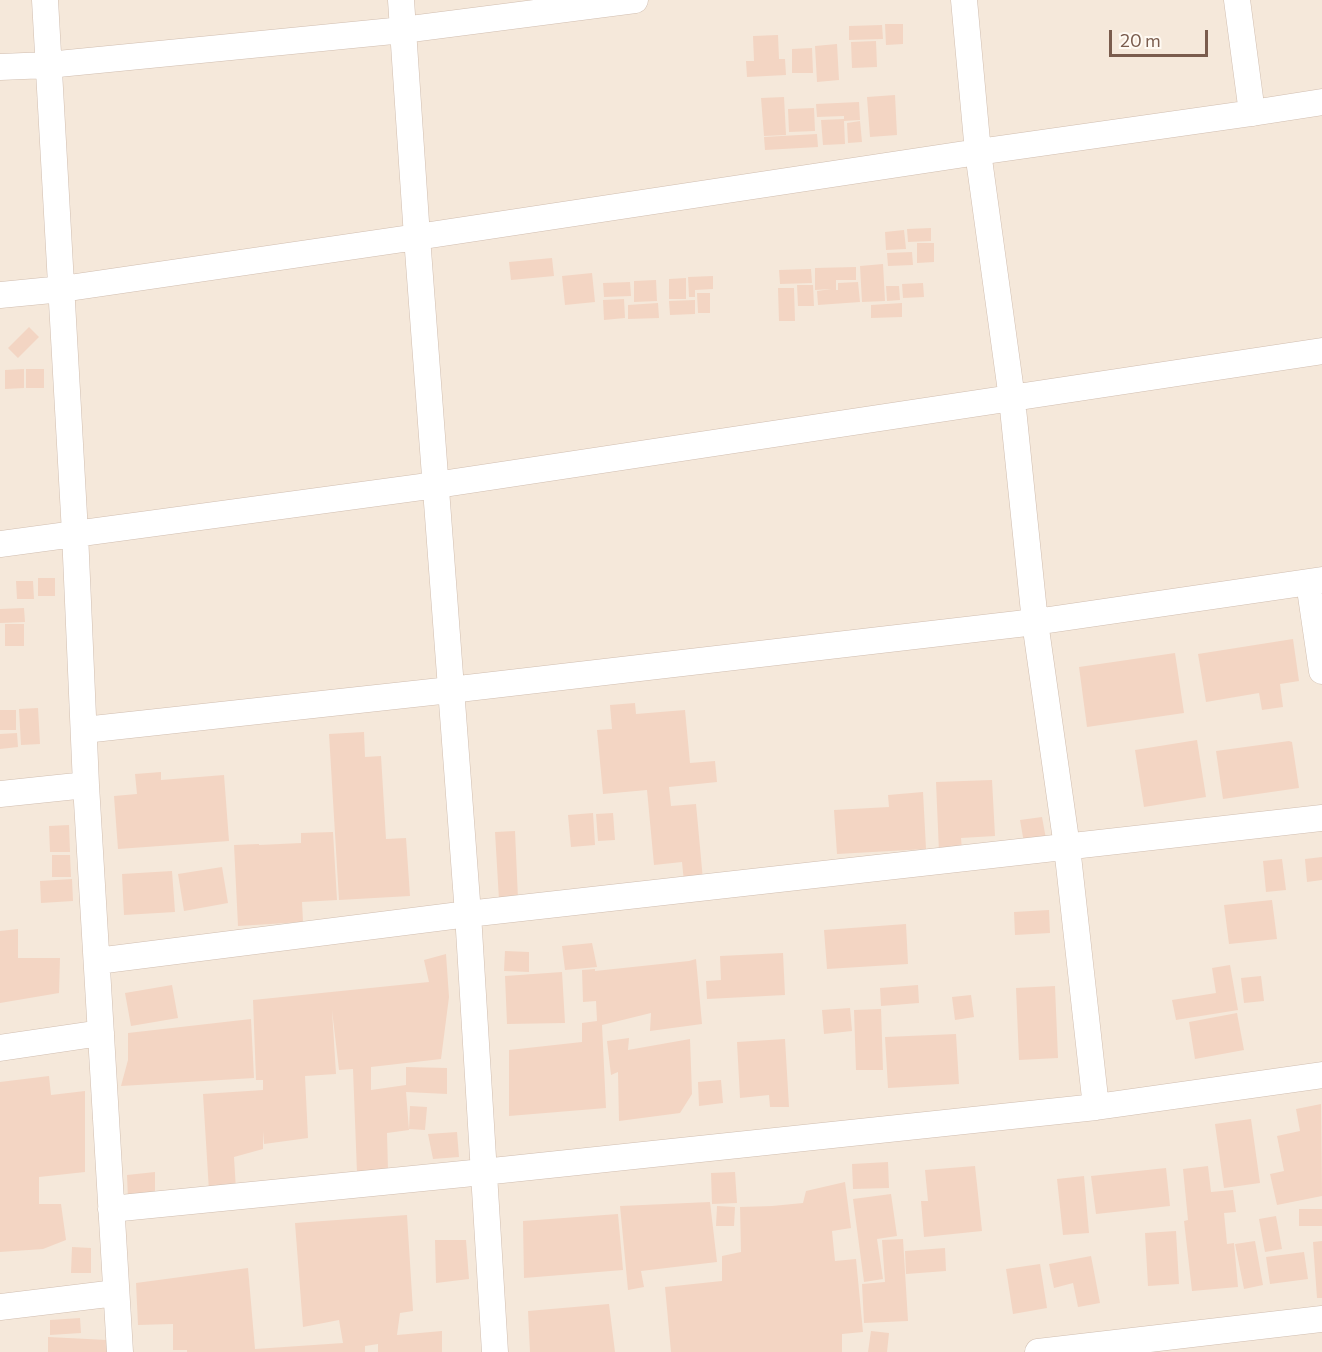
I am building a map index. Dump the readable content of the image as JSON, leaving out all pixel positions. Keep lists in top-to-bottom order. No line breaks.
{"scale_bar":"20 m"}
